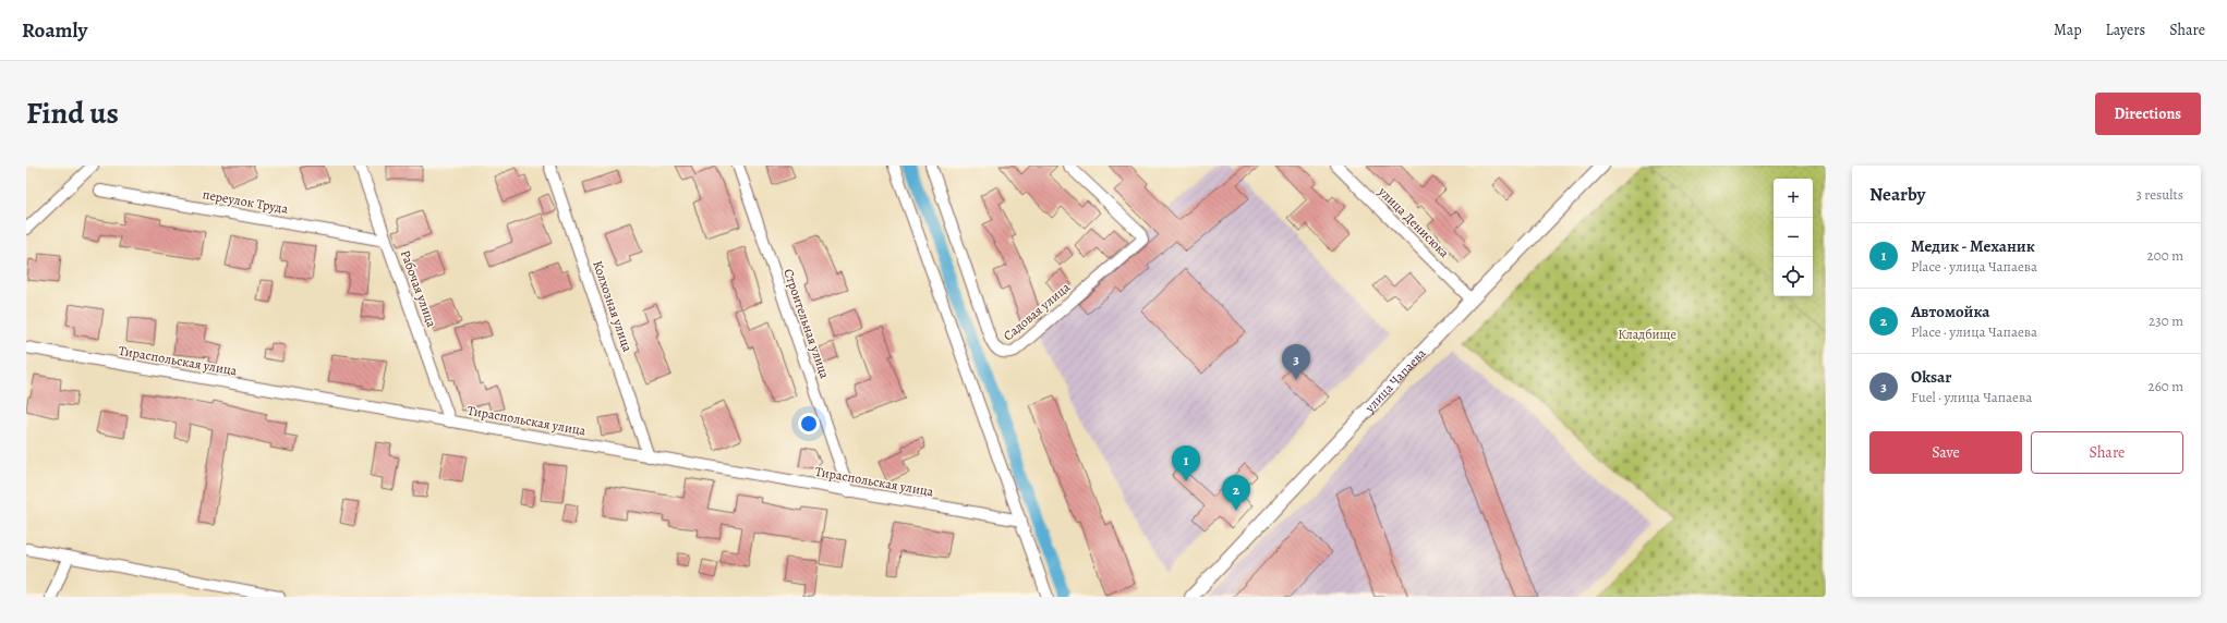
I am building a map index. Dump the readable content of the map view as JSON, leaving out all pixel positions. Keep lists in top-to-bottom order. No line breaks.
{"streets":{"street":["переулок Труда","улица Денисюка","Рабочая улица","Колхозная улица","Садовая улица","Строительная улица","Тираспольская улица","улица Чапаева"]},"crossings":[["переулок Труда","Рабочая улица"],["улица Денисюка","улица Чапаева"],["Рабочая улица","Тираспольская улица"],["Колхозная улица","Тираспольская улица"],["Строительная улица","Тираспольская улица"]],"parks":["Кладбище"],"page":{"header":"Roamly","nav":["Map","Layers","Share"],"title":"Find us","buttons":["Directions",["Save","Share"]],"heading":["Nearby","3 results"],"map_buttons":["+","−"],"list":[{"mark":"1","name":"Медик - Механик","note":"Place · улица Чапаева","value":"200 m"},{"mark":"2","name":"Автомойка","note":"Place · улица Чапаева","value":"230 m"},{"mark":"3","name":"Oksar","note":"Fuel · улица Чапаева","value":"260 m"}],"pins":["3","1","2"]}}
